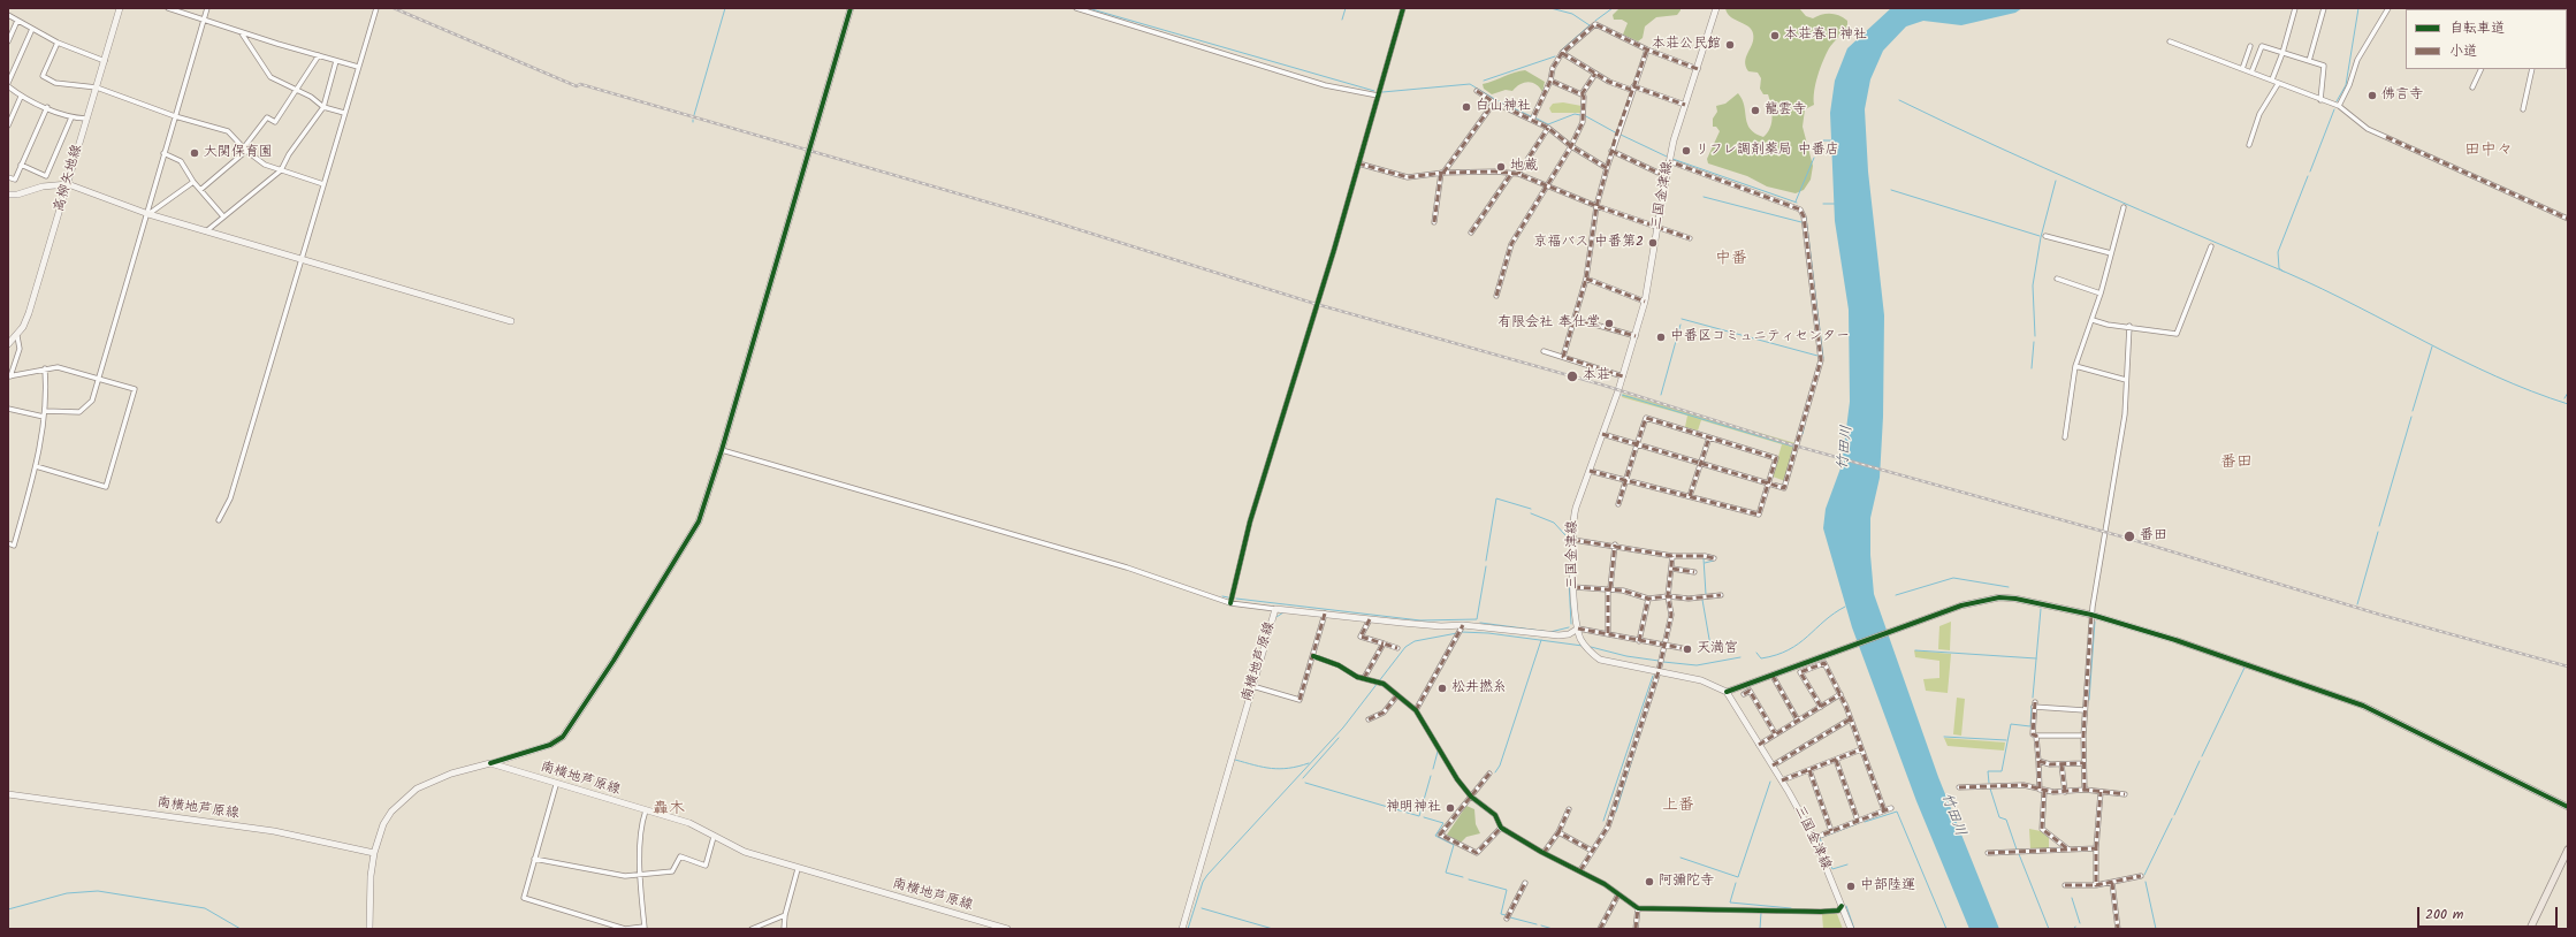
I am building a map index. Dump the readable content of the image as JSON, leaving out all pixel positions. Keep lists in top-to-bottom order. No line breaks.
{"streets":{"main road":["高柳矢地線","三国金津線","南横地芦原線"]},"crossings":[["三国金津線","南横地芦原線"]],"districts":["田中々","中番","番田","上番","轟木"],"water":["竹田川"],"places":["本荘春日神社","本荘公民館","佛言寺","白山神社","龍雲寺","リフレ調剤薬局 中番店","大関保育園","地蔵","京福バス 中番第2","有限会社 奉仕堂","中番区コミュニティセンター","本荘","番田","天満宮","松井撚糸","神明神社","阿彌陀寺","中部陸運"],"legend":["自転車道","小道"],"scale_bar":"200 m"}
